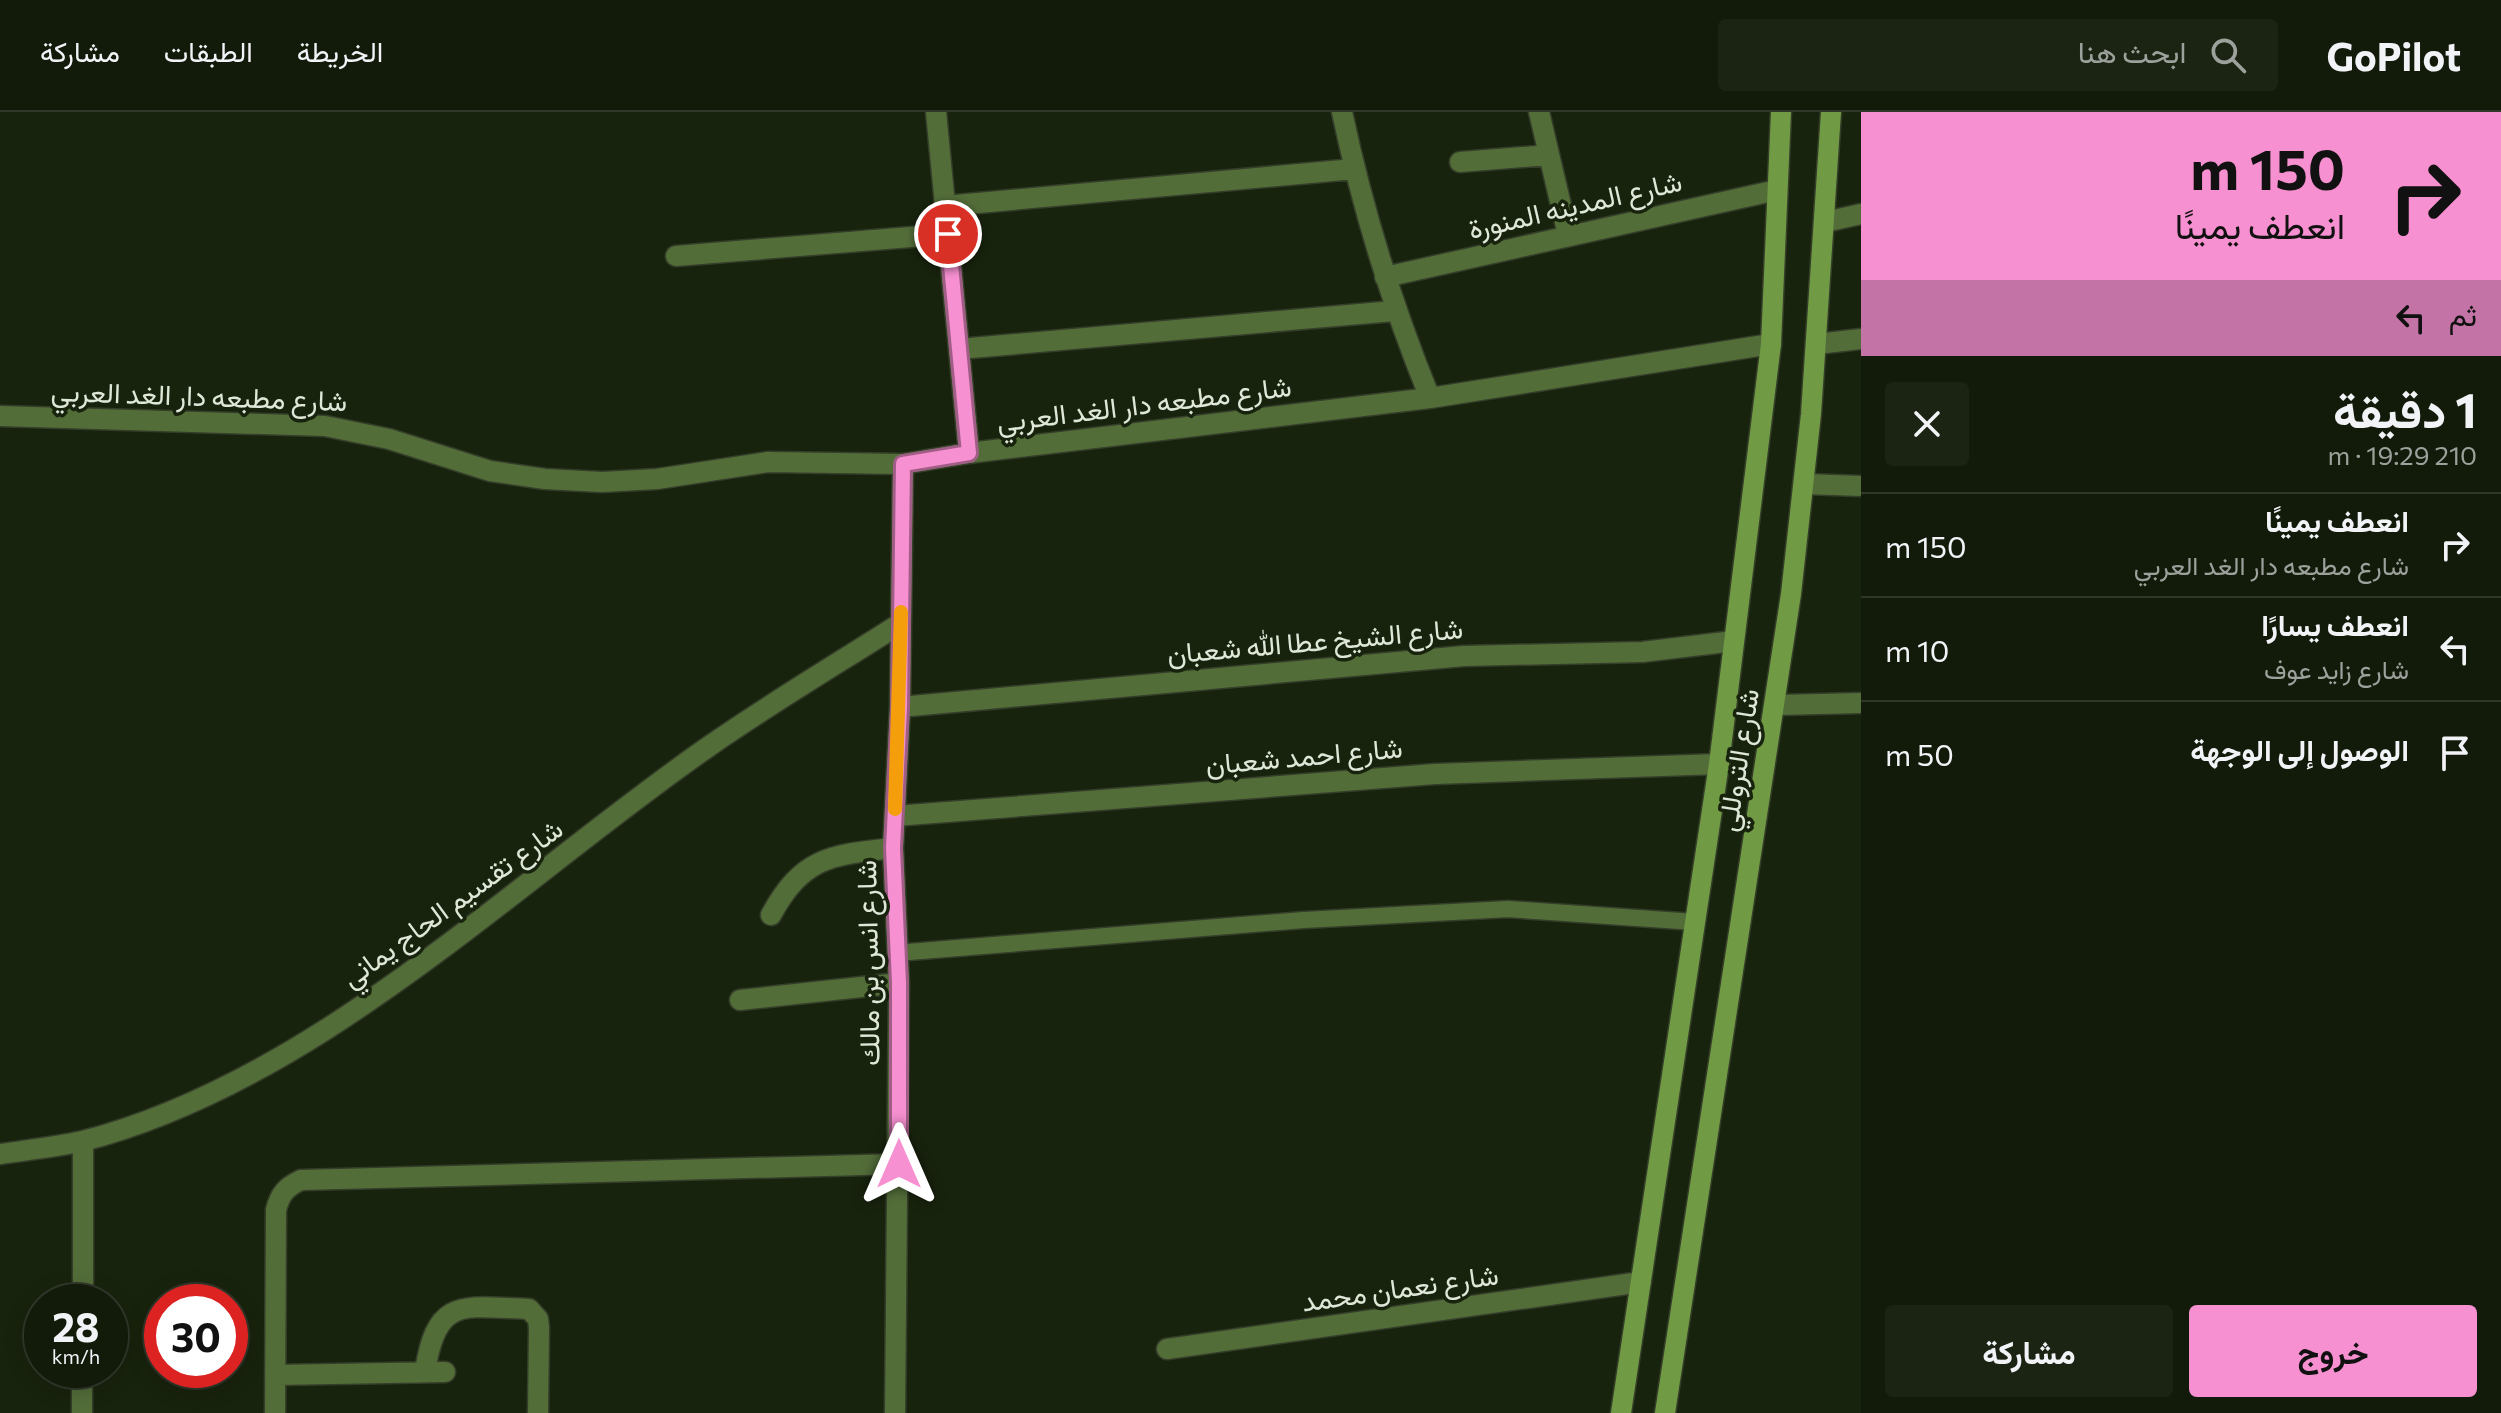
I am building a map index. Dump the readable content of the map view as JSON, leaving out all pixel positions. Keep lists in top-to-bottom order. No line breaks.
{"streets":{"street":["شارع المدينه المنورة","شارع مطبعه دار الغد العربي","شارع الشيخ عطا الله شعبان","شارع احمد شعبان","شارع التروللي","شارع تقسيم الحاج يماني","شارع انس بن مالك","شارع نعمان محمد"]},"crossings":[["شارع المدينه المنورة","شارع التروللي"],["شارع مطبعه دار الغد العربي","شارع التروللي"],["شارع مطبعه دار الغد العربي","شارع انس بن مالك"],["شارع الشيخ عطا الله شعبان","شارع التروللي"],["شارع الشيخ عطا الله شعبان","شارع انس بن مالك"],["شارع احمد شعبان","شارع التروللي"],["شارع احمد شعبان","شارع انس بن مالك"],["شارع التروللي","شارع نعمان محمد"],["شارع تقسيم الحاج يماني","شارع انس بن مالك"]],"page":{"header":"GoPilot","search":"ابحث هنا","nav":["الخريطة","الطبقات","مشاركة"],"turn":["150 m","انعطف يمينًا"],"then":"ثم","heading":["1 دقيقة","210 m · 19:29"],"list":[{"name":"انعطف يمينًا","note":"شارع مطبعه دار الغد العربي","value":"150 m"},{"name":"انعطف يسارًا","note":"شارع زايد عوف","value":"10 m"},{"name":"الوصول إلى الوجهة","value":"50 m"}],"speed":"28 km/h","limit":"30","buttons":["خروج","مشاركة"]}}
